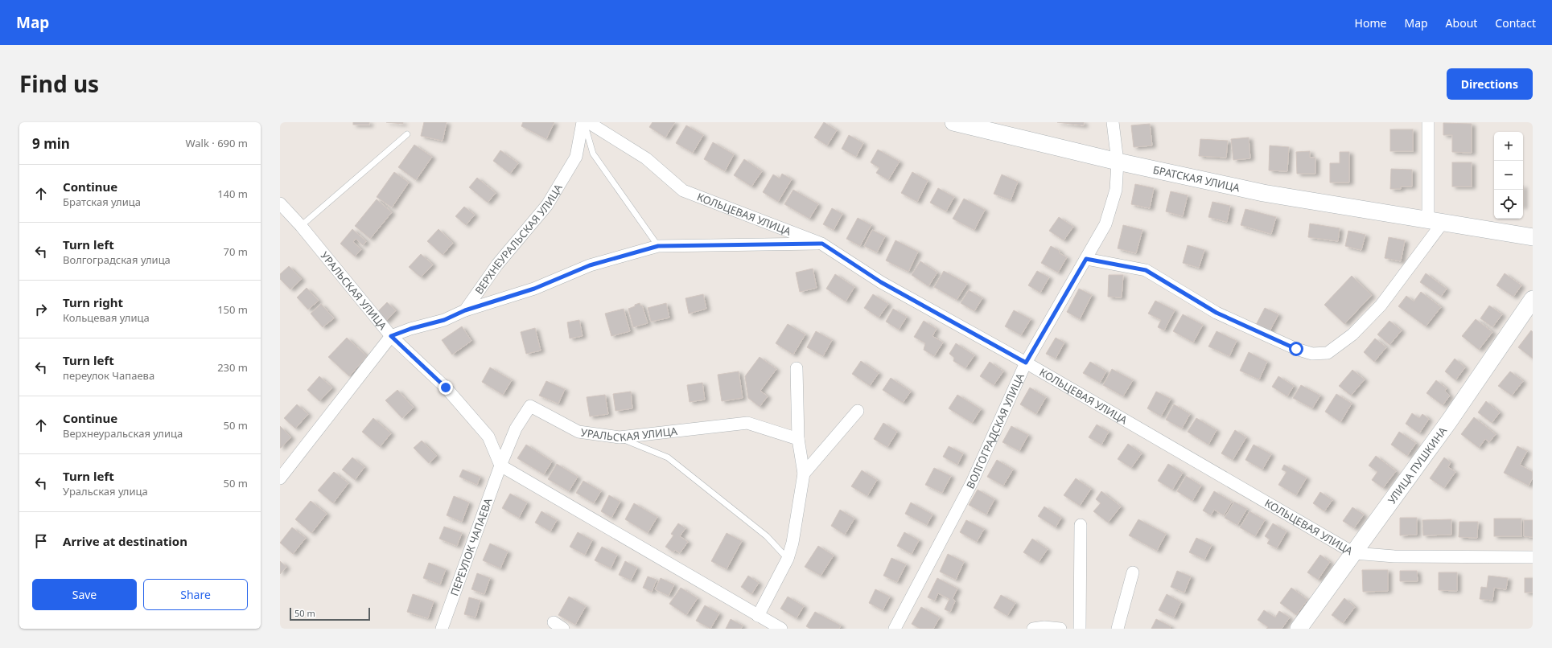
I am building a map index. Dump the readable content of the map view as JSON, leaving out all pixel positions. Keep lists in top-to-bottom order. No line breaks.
{"streets":{"main road":["БРАТСКАЯ УЛИЦА","УЛИЦА ПУШКИНА"],"street":["КОЛЬЦЕВАЯ УЛИЦА","ВЕРХНЕУРАЛЬСКАЯ УЛИЦА","УРАЛЬСКАЯ УЛИЦА","ВОЛГОГРАДСКАЯ УЛИЦА","ПЕРЕУЛОК ЧАПАЕВА"]},"crossings":[["БРАТСКАЯ УЛИЦА","ВОЛГОГРАДСКАЯ УЛИЦА"],["КОЛЬЦЕВАЯ УЛИЦА","ВОЛГОГРАДСКАЯ УЛИЦА"],["КОЛЬЦЕВАЯ УЛИЦА","УЛИЦА ПУШКИНА"],["УРАЛЬСКАЯ УЛИЦА","ПЕРЕУЛОК ЧАПАЕВА"]],"scale_bar":"50 m","page":{"header":"Map","nav":["Home","Map","About","Contact"],"title":"Find us","buttons":["Directions",["Save","Share"]],"heading":["9 min","Walk · 690 m"],"map_buttons":["+","−"],"list":[["Continue","Братская улица","140 m"],["Turn left","Волгоградская улица","70 m"],["Turn right","Кольцевая улица","150 m"],["Turn left","переулок Чапаева","230 m"],["Continue","Верхнеуральская улица","50 m"],["Turn left","Уральская улица","50 m"],"Arrive at destination"],"scale":"50 m"}}
